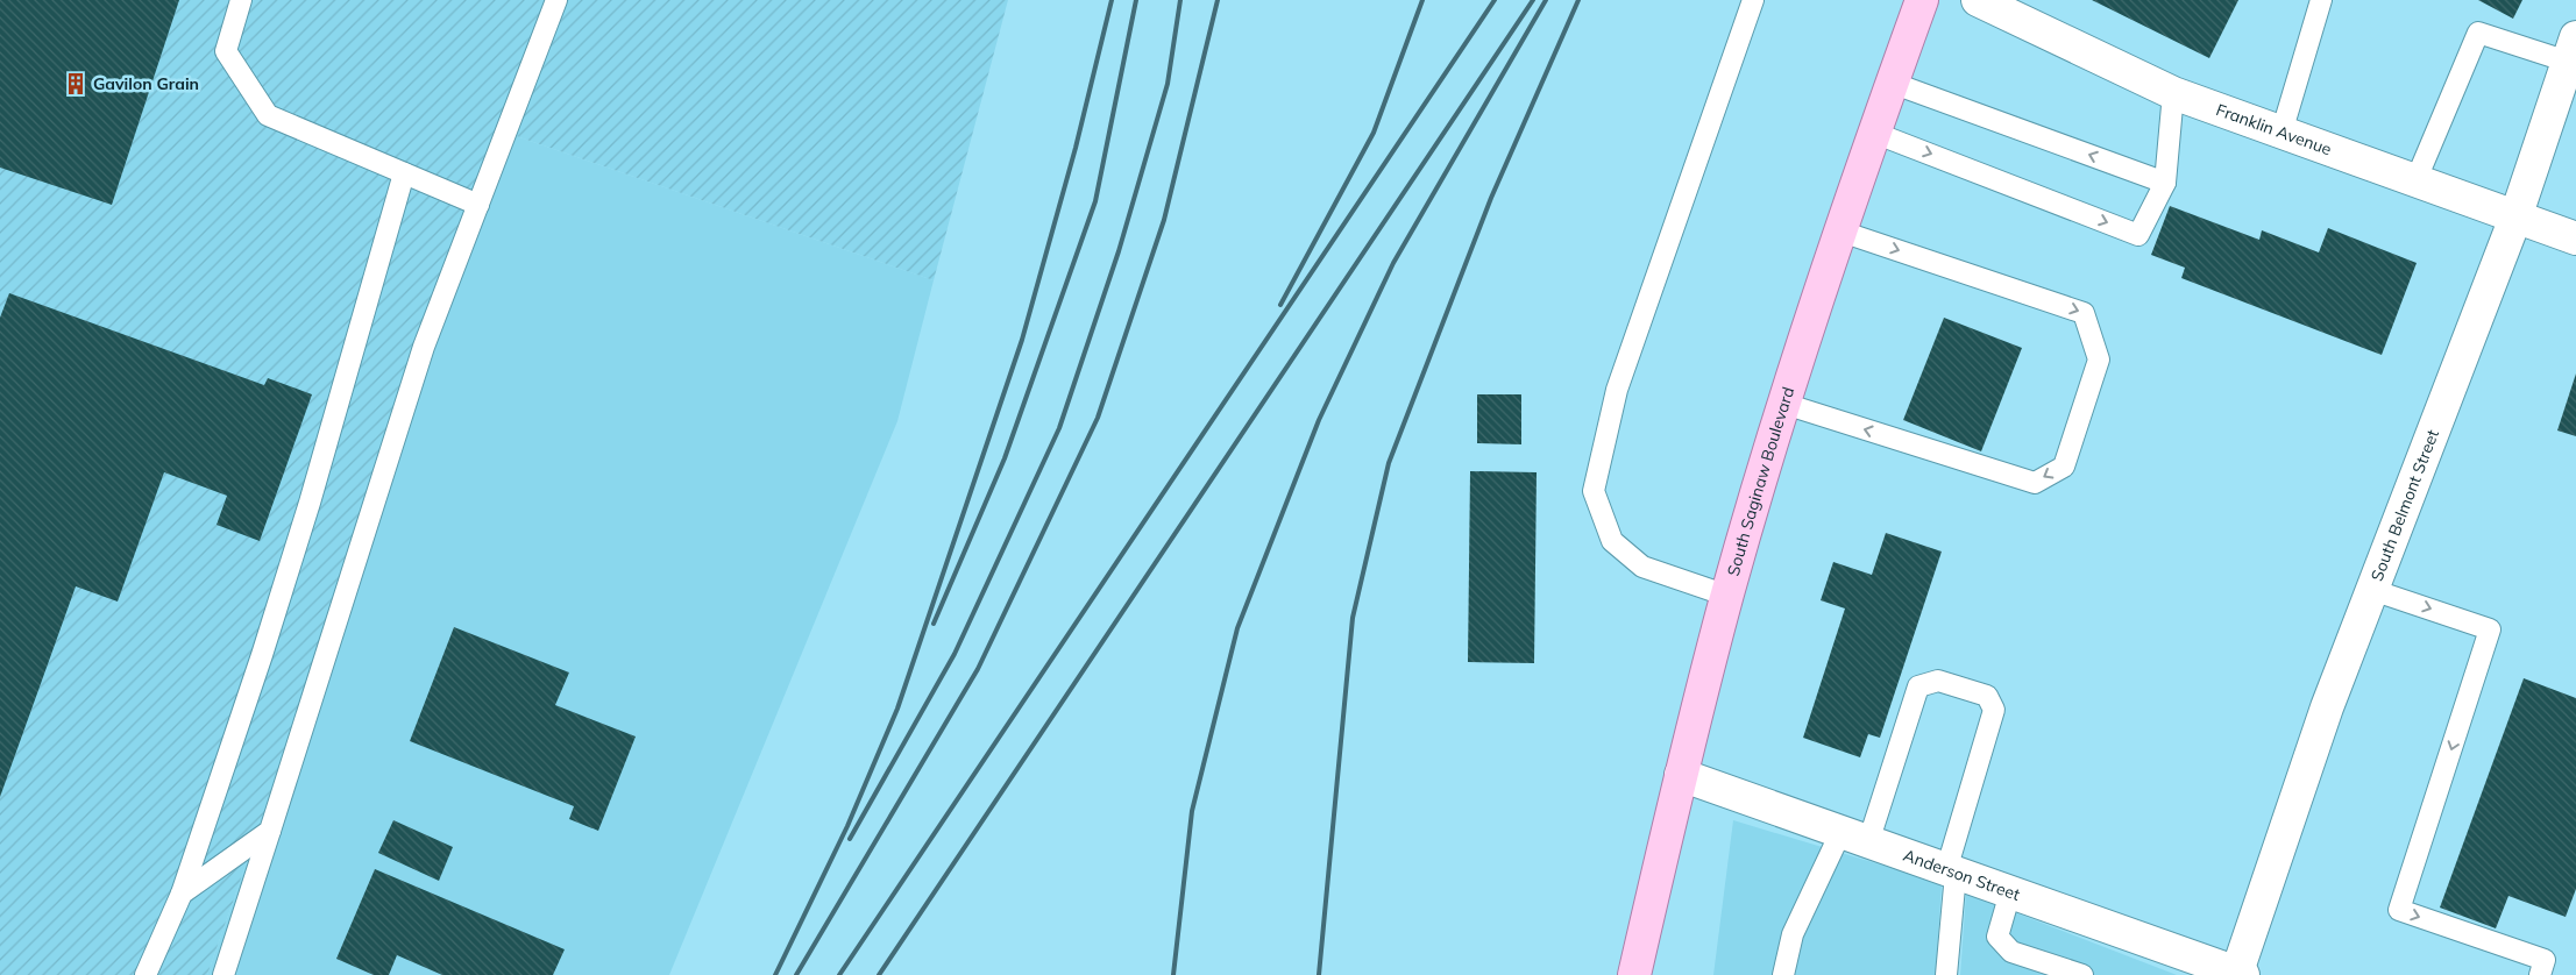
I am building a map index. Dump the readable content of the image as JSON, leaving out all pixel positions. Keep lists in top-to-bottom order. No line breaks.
{"streets":{"main road":["South Saginaw Boulevard"],"street":["Franklin Avenue","South Belmont Street","Anderson Street"]},"crossings":[["Franklin Avenue","South Belmont Street"],["South Saginaw Boulevard","Anderson Street"],["South Belmont Street","Anderson Street"]],"places":{"building":["Gavilon Grain"]}}
